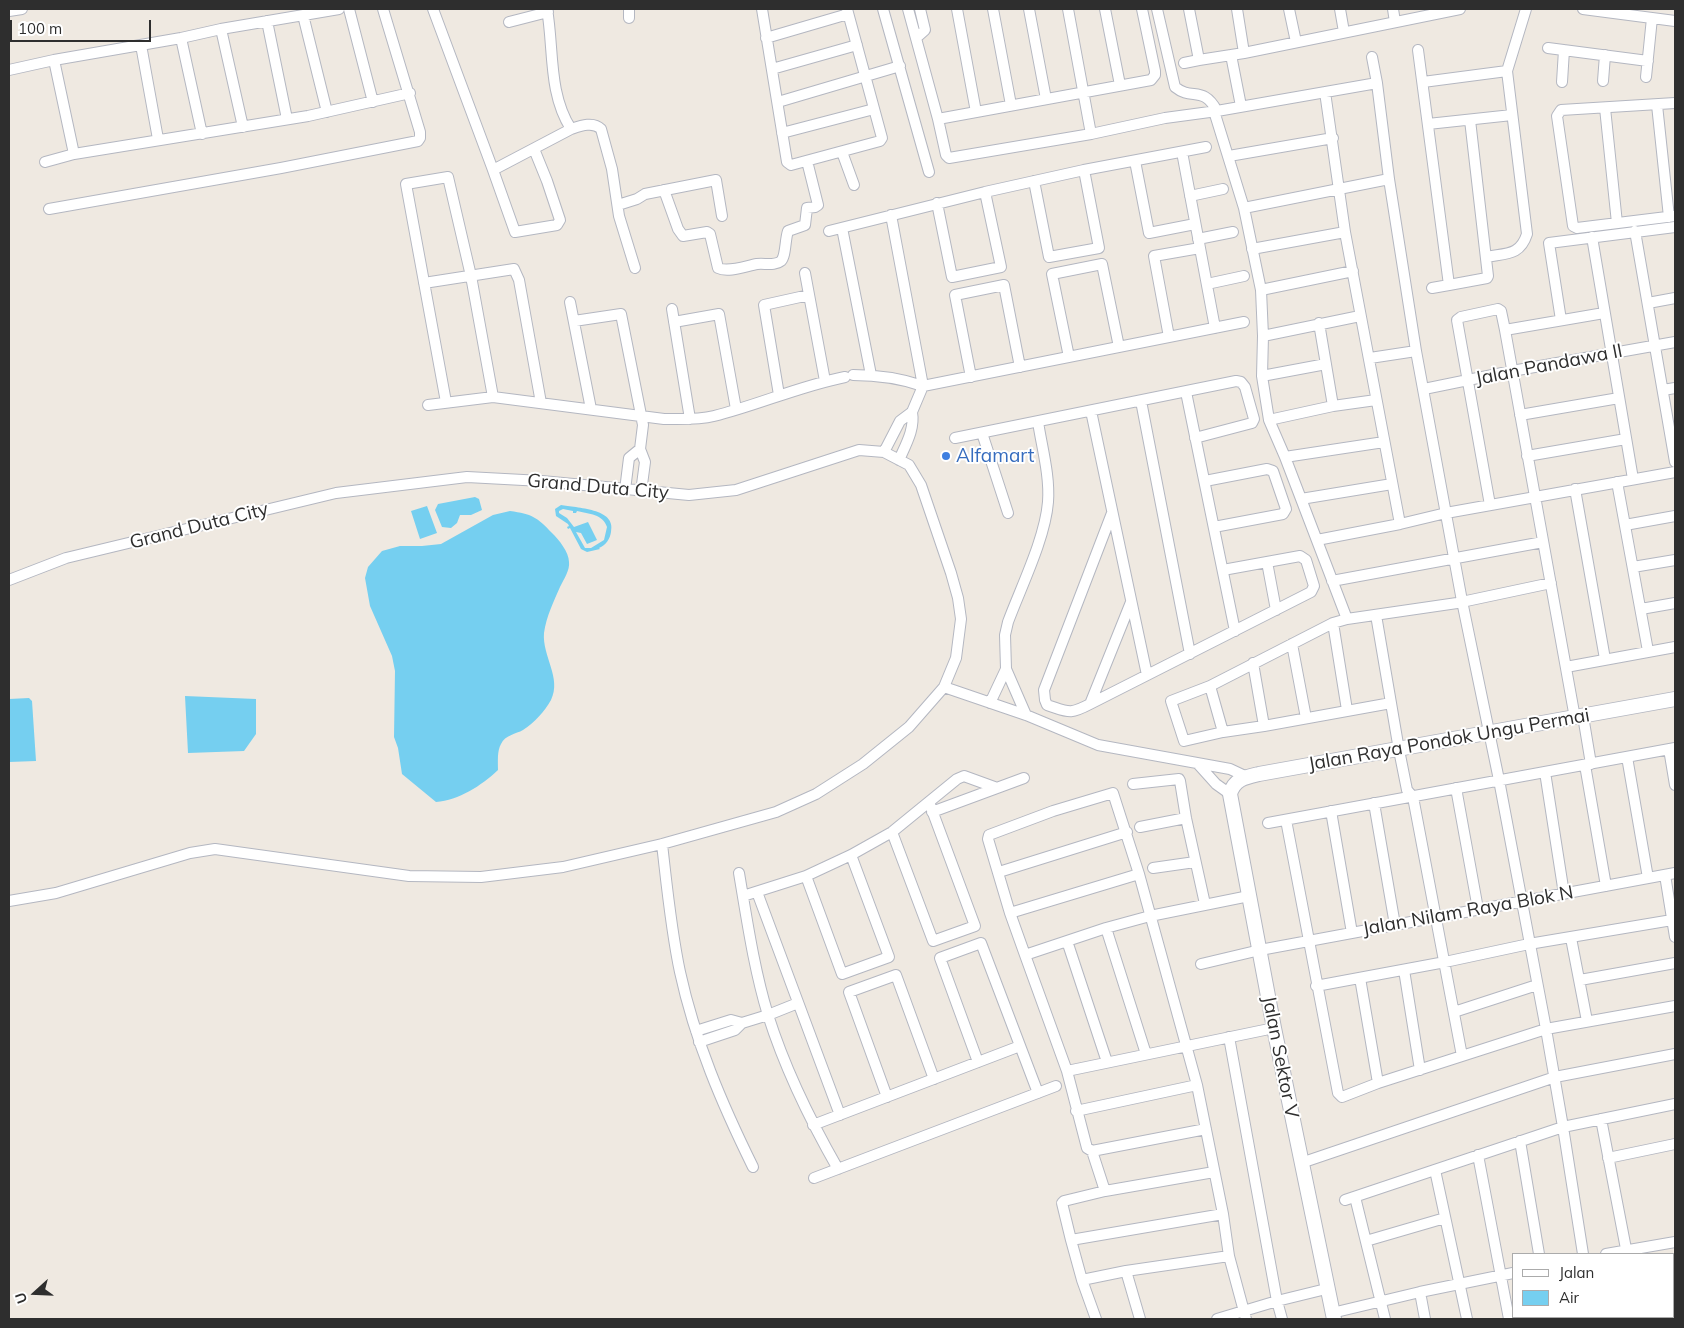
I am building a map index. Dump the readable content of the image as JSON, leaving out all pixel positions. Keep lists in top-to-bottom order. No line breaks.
{"streets":{"street":["Jalan Pandawa II","Grand Duta City","Jalan Raya Pondok Ungu Permai","Jalan Nilam Raya Blok N","Jalan Sektor V"]},"crossings":[["Jalan Nilam Raya Blok N","Jalan Sektor V"]],"places":["Alfamart"],"legend":["Jalan","Air"],"scale_bar":"100 m","north":"left"}
